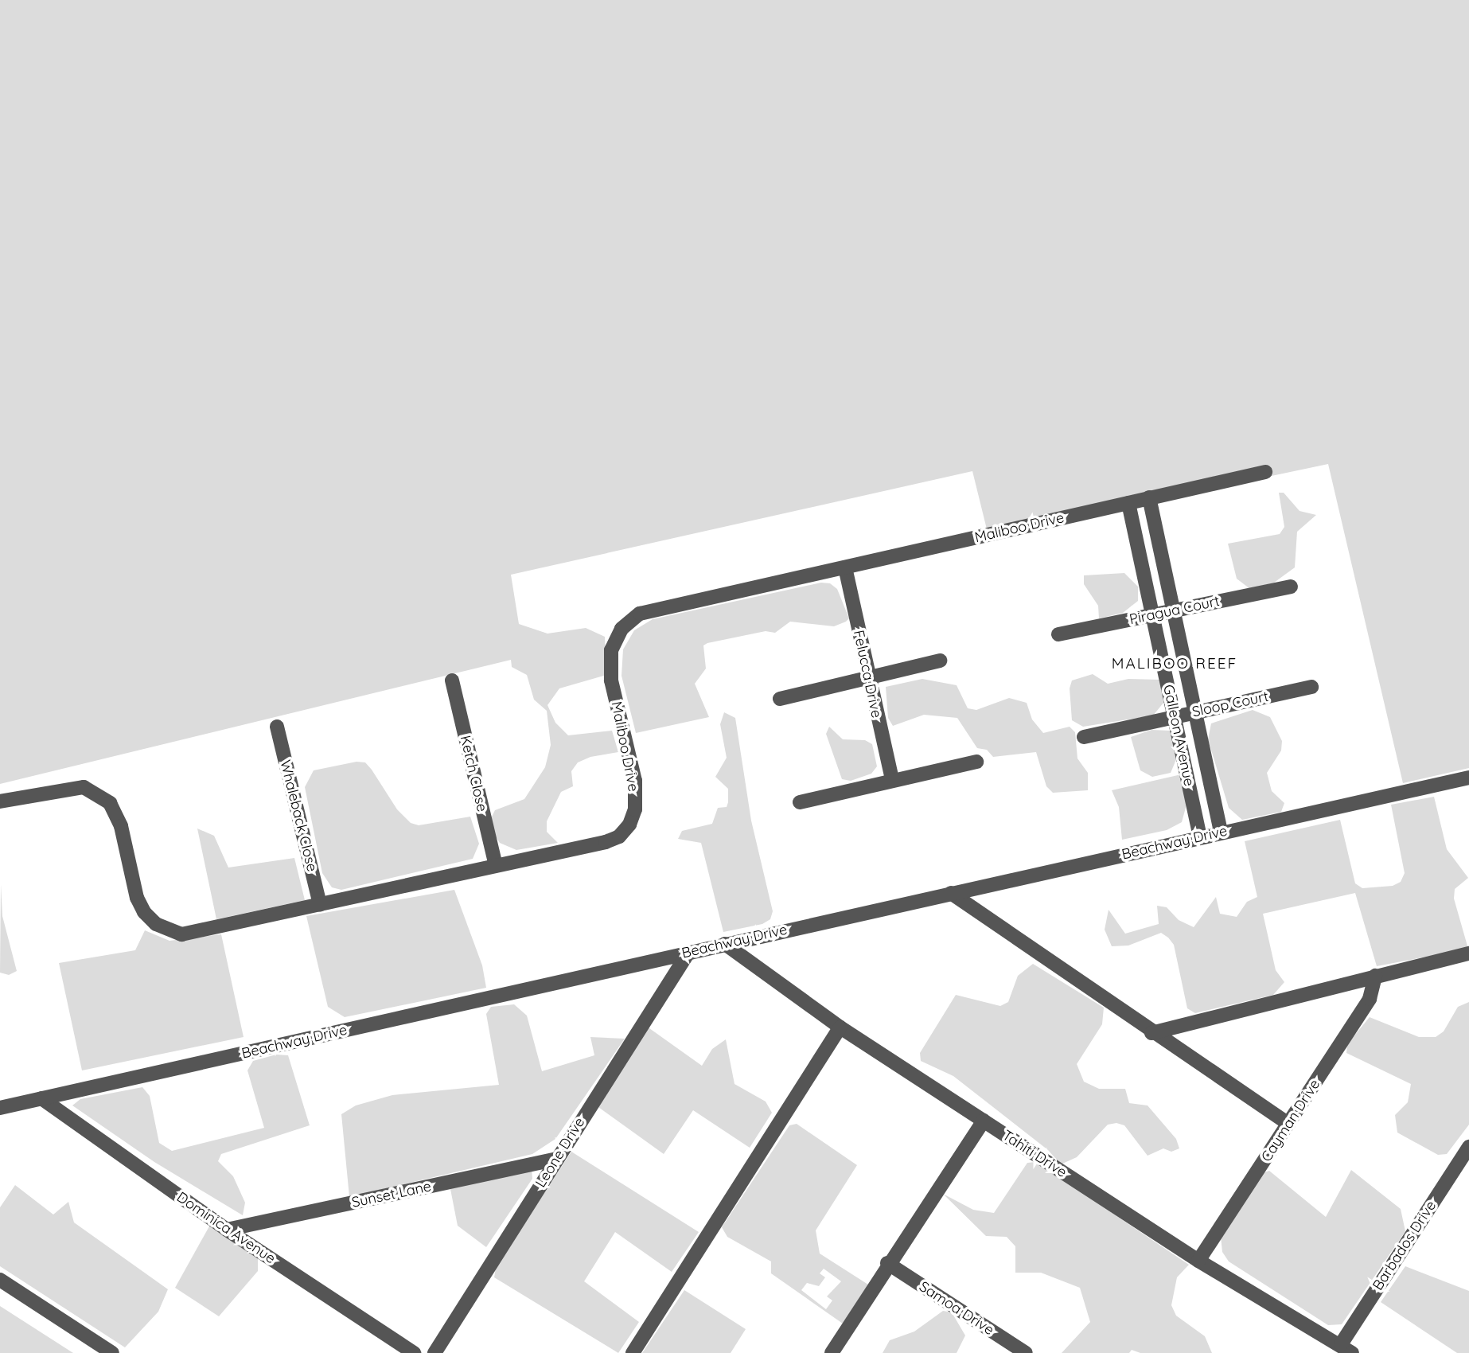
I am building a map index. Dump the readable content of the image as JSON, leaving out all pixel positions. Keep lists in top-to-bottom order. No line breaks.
{"streets":{"street":["Maliboo Drive","Piragua Court","Felucca Drive","Sloop Court","Galleon Avenue","Ketch Close","Whaleback Close","Beachway Drive","Cayman Drive","Leone Drive","Tahiti Drive","Sunset Lane","Dominica Avenue","Barbados Drive","Samoa Drive"]},"crossings":[["Maliboo Drive","Felucca Drive"],["Maliboo Drive","Galleon Avenue"],["Maliboo Drive","Ketch Close"],["Maliboo Drive","Whaleback Close"],["Piragua Court","Galleon Avenue"],["Sloop Court","Galleon Avenue"],["Galleon Avenue","Beachway Drive"],["Beachway Drive","Leone Drive"],["Beachway Drive","Tahiti Drive"],["Beachway Drive","Dominica Avenue"],["Cayman Drive","Tahiti Drive"],["Leone Drive","Sunset Lane"],["Tahiti Drive","Barbados Drive"],["Sunset Lane","Dominica Avenue"]],"districts":["MALIBOO REEF"]}
